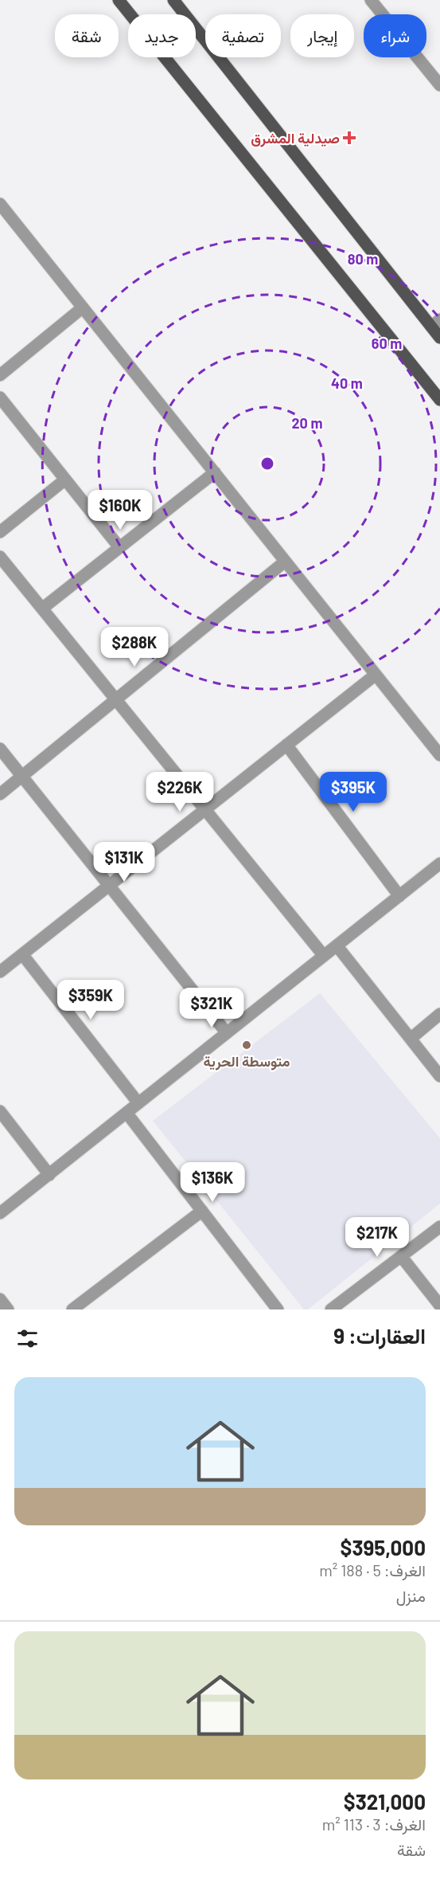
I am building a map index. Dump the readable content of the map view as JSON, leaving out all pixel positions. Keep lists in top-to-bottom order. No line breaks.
{"places":{"health":["صيدلية المشرق"],"other":["متوسطة الحرية"]},"page":{"chip":["شراء","إيجار","تصفية","جديد","شقة"],"price":["$160K","$288K","$226K","$395K","$131K","$359K","$321K","$136K","$217K"],"heading":"العقارات: 9","list":[{"name":"$395,000","note":"الغرف: 5 · 188 m² · منزل"},{"name":"$321,000","note":"الغرف: 3 · 113 m² · شقة"}]},"rings":["80 m","60 m","40 m","20 m"]}
